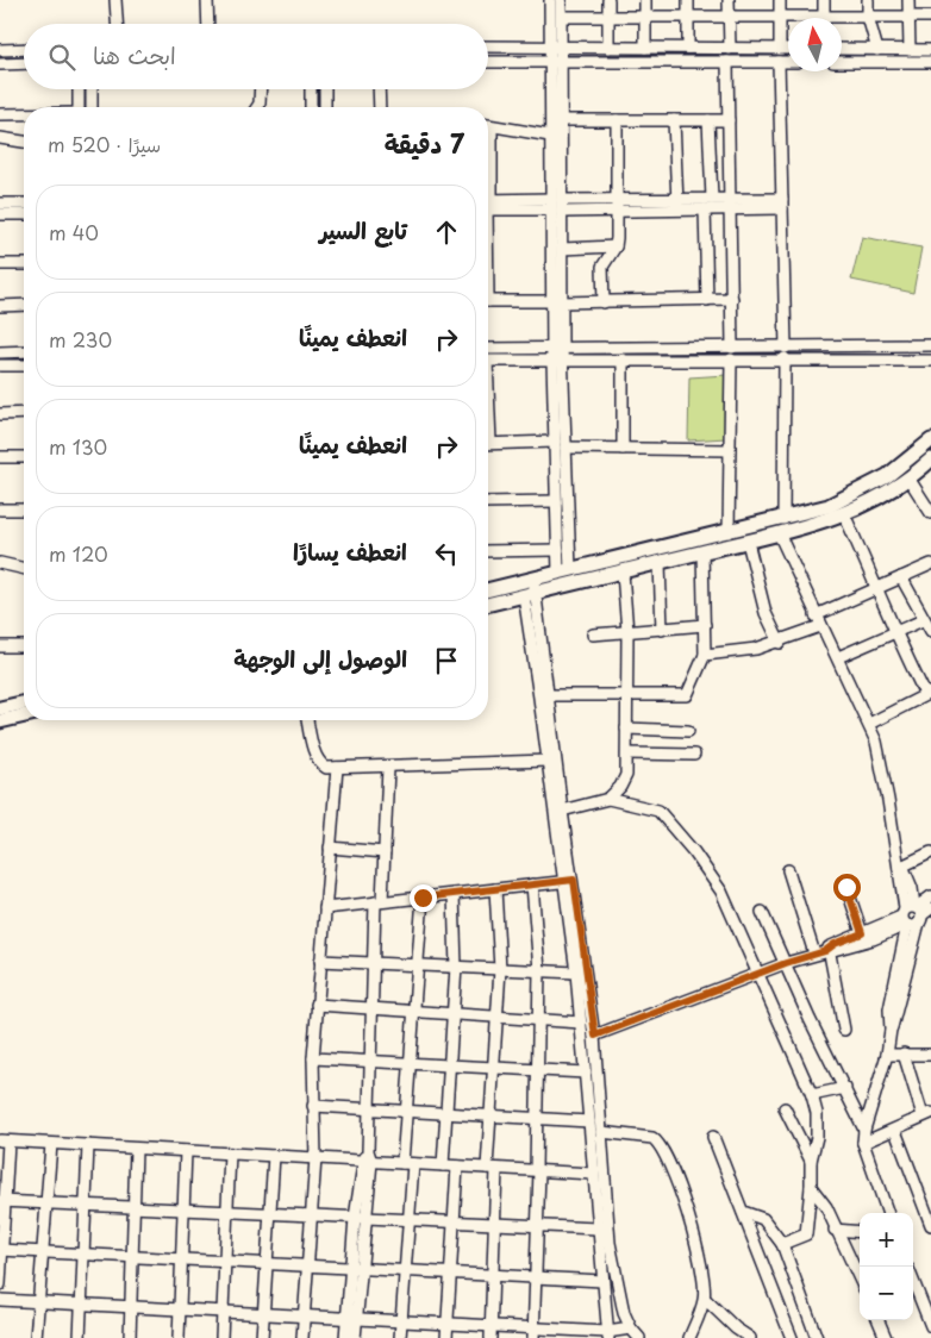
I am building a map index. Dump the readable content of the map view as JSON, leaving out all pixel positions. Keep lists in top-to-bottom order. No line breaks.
{"north":"top","page":{"search":"ابحث هنا","heading":["7 دقيقة","سيرًا · 520 m"],"list":[["تابع السير","40 m"],["انعطف يمينًا","230 m"],["انعطف يمينًا","130 m"],["انعطف يسارًا","120 m"],"الوصول إلى الوجهة"],"map_buttons":["+","−"]}}
